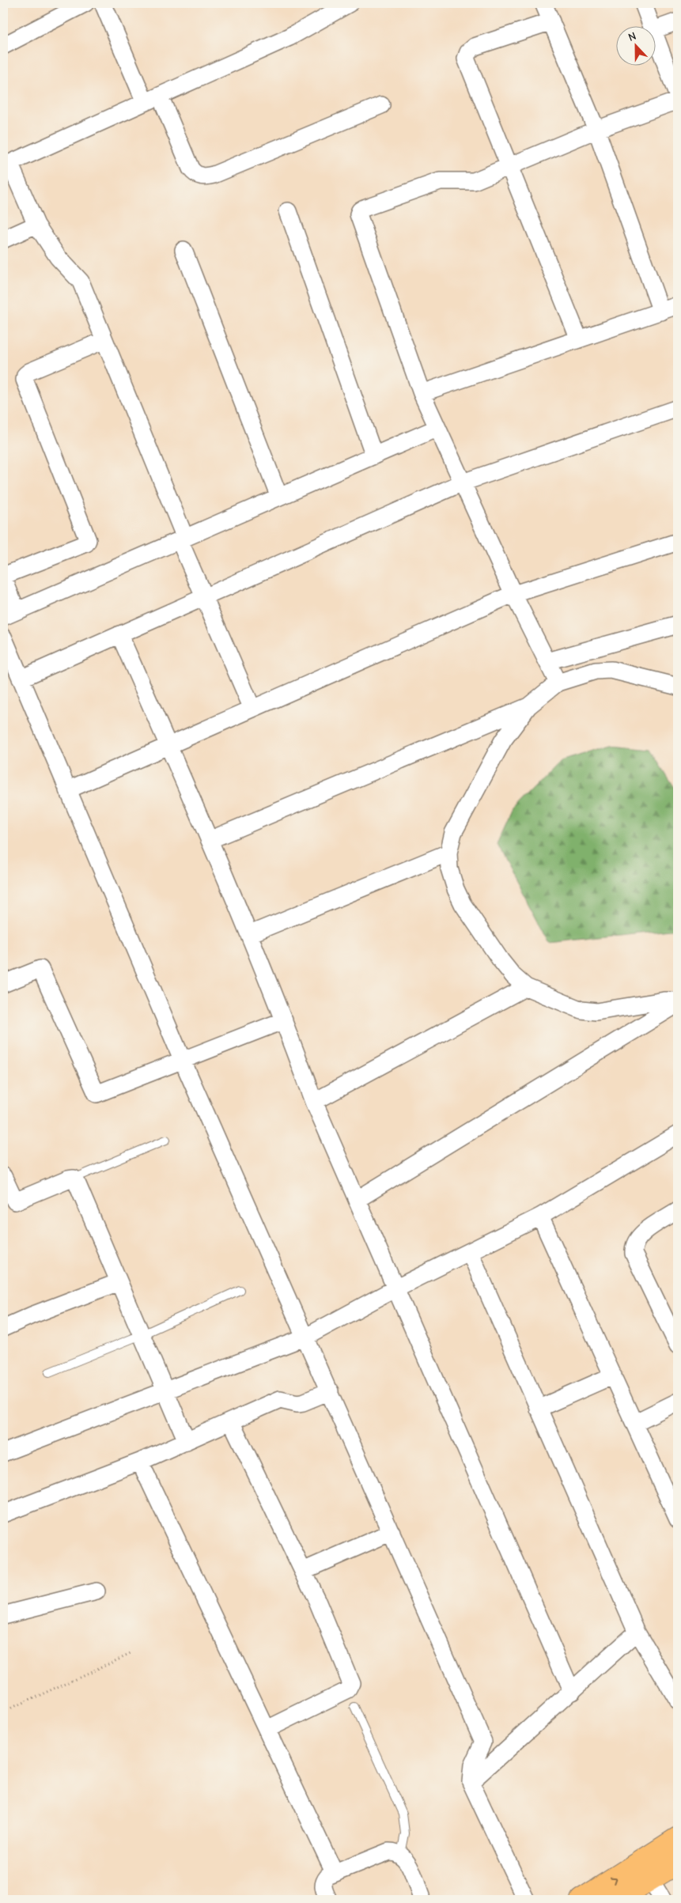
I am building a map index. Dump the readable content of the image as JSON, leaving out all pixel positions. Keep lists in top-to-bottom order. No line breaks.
{"north":"top"}
